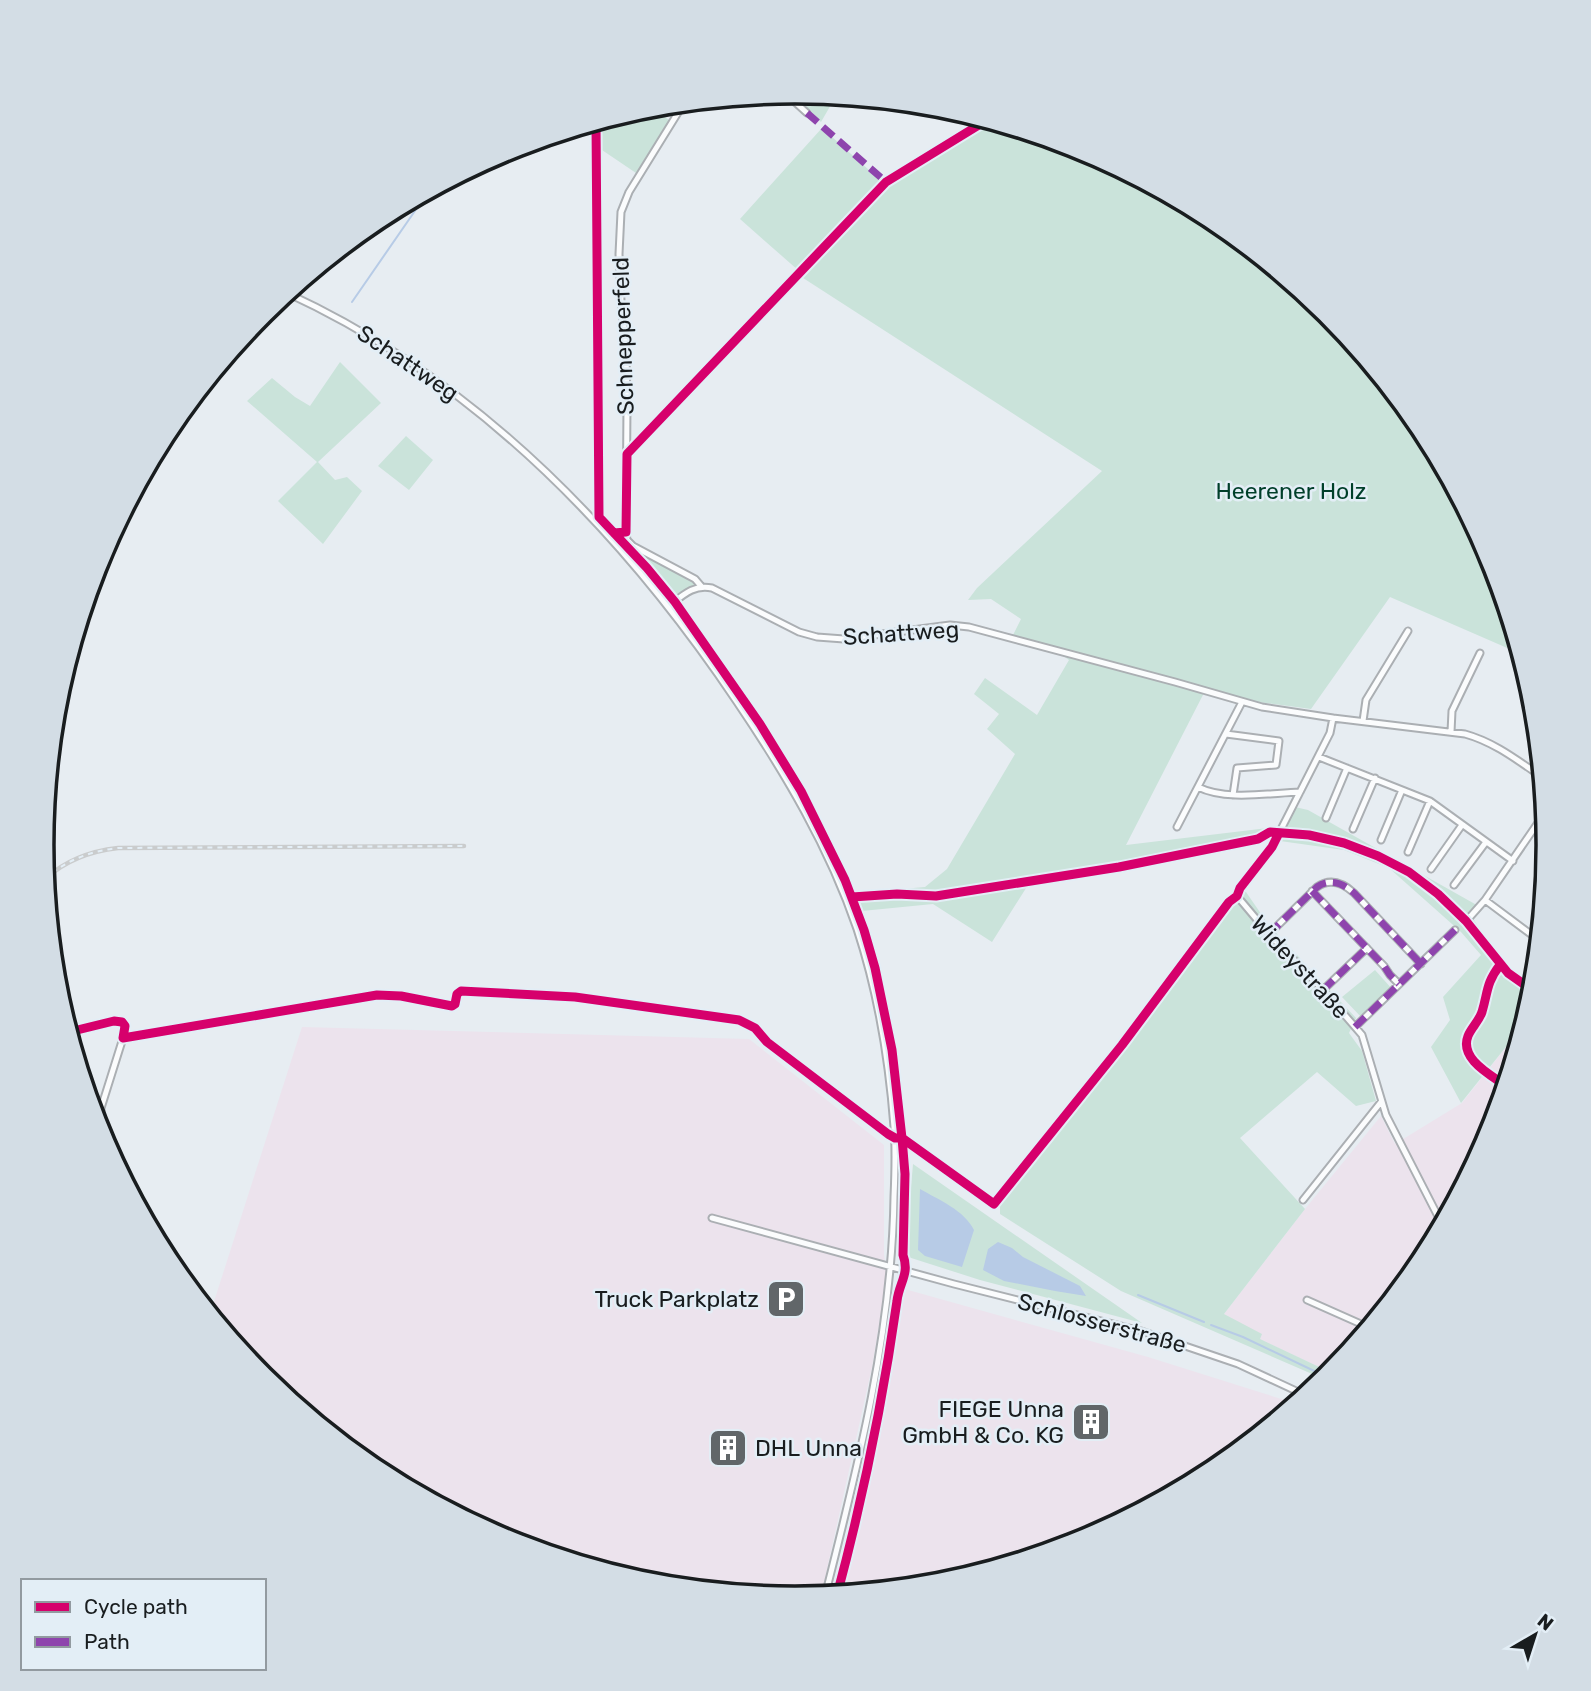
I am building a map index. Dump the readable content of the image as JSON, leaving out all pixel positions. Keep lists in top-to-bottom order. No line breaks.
{"streets":{"street":["Schnepperfeld","Schattweg","Wideystraße","Schlosserstraße"]},"crossings":[["Schnepperfeld","Schattweg"],["Schattweg","Wideystraße"],["Schattweg","Schlosserstraße"]],"parks":["Heerener Holz"],"places":{"parking":["Truck Parkplatz"],"building":["FIEGE Unna GmbH & Co. KG","DHL Unna"]},"legend":["Cycle path","Path"],"north":"top right"}
